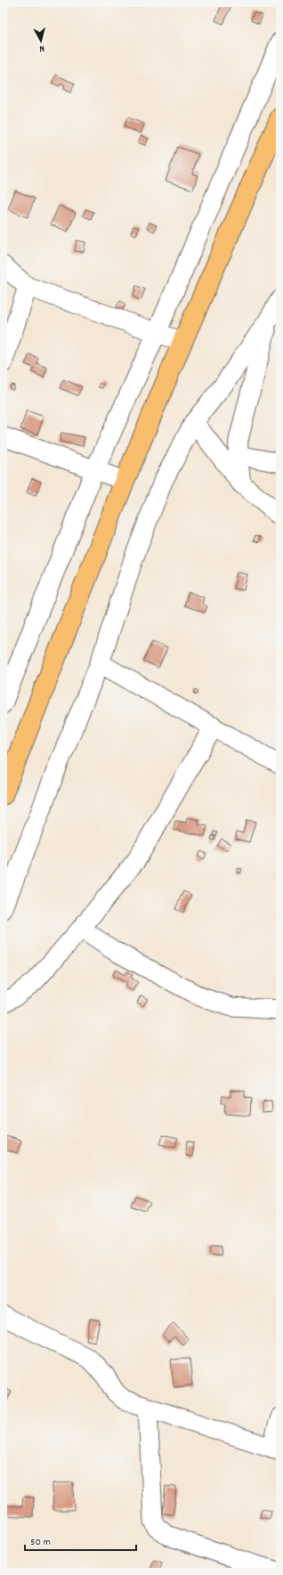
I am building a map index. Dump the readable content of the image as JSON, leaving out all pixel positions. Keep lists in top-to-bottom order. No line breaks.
{"scale_bar":"50 m","north":"bottom"}
